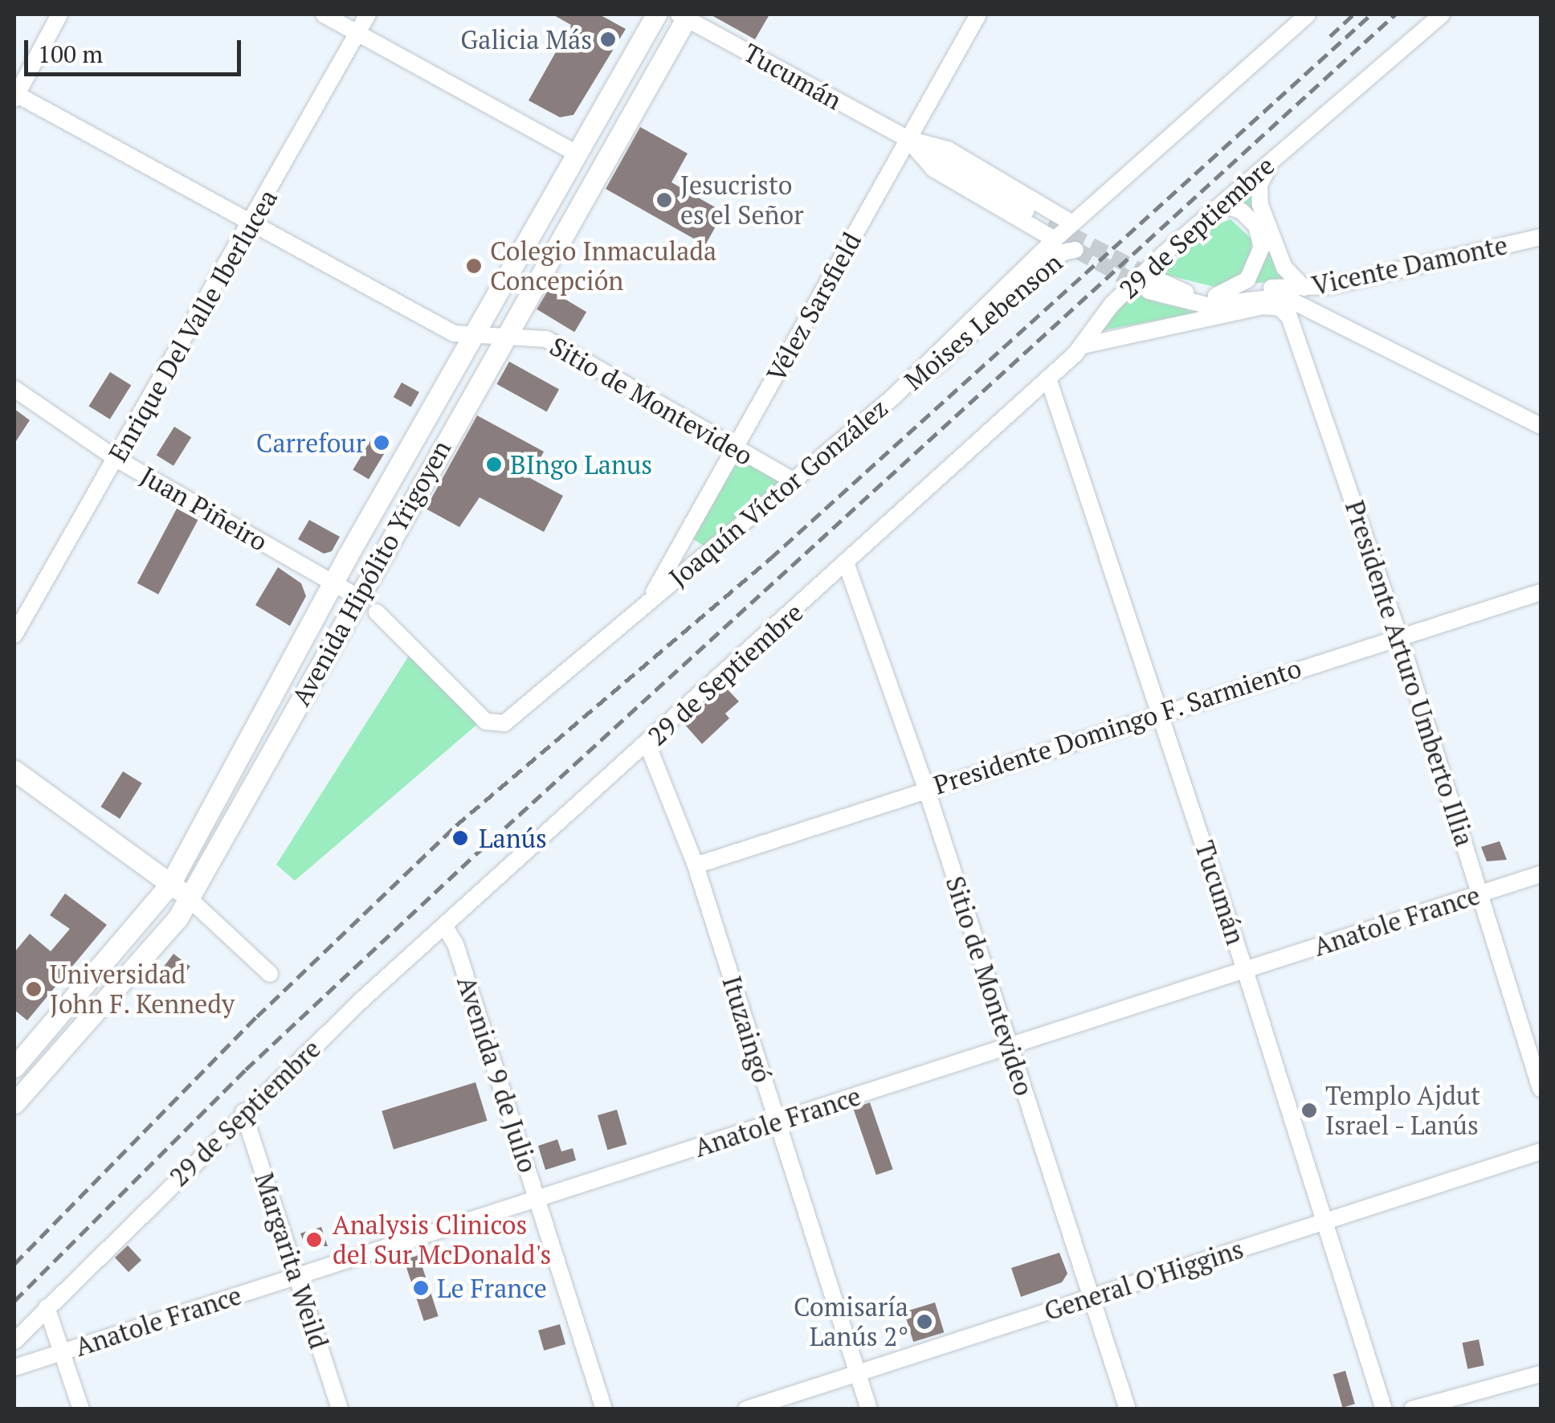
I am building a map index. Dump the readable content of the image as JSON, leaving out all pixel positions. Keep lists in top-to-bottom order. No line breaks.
{"streets":{"main road":["Avenida Hipólito Yrigoyen"],"street":["Tucumán","29 de Septiembre","Vicente Damonte","Vélez Sarsfield","Moises Lebenson","Enrique Del Valle Iberlucea","Sitio de Montevideo","Joaquín Víctor González","Juan Piñeiro","Presidente Arturo Umberto Illia","Presidente Domingo F. Sarmiento","Anatole France","Ituzaingó","Avenida 9 de Julio","Margarita Weild","General O'Higgins"]},"crossings":[["Tucumán","29 de Septiembre"],["Tucumán","Vélez Sarsfield"],["Tucumán","Joaquín Víctor González"],["Tucumán","Avenida Hipólito Yrigoyen"],["Tucumán","Presidente Domingo F. Sarmiento"],["Tucumán","Anatole France"],["Tucumán","General O'Higgins"],["29 de Septiembre","Vicente Damonte"],["29 de Septiembre","Sitio de Montevideo"],["29 de Septiembre","Presidente Arturo Umberto Illia"],["29 de Septiembre","Ituzaingó"],["29 de Septiembre","Avenida 9 de Julio"],["29 de Septiembre","Margarita Weild"],["Vicente Damonte","Presidente Arturo Umberto Illia"],["Vélez Sarsfield","Sitio de Montevideo"],["Vélez Sarsfield","Joaquín Víctor González"],["Moises Lebenson","Joaquín Víctor González"],["Enrique Del Valle Iberlucea","Sitio de Montevideo"],["Enrique Del Valle Iberlucea","Juan Piñeiro"],["Sitio de Montevideo","Joaquín Víctor González"],["Sitio de Montevideo","Avenida Hipólito Yrigoyen"],["Sitio de Montevideo","Presidente Domingo F. Sarmiento"],["Sitio de Montevideo","Anatole France"],["Sitio de Montevideo","General O'Higgins"],["Juan Piñeiro","Avenida Hipólito Yrigoyen"],["Presidente Arturo Umberto Illia","Presidente Domingo F. Sarmiento"],["Presidente Arturo Umberto Illia","Anatole France"],["Presidente Domingo F. Sarmiento","Ituzaingó"],["Anatole France","Ituzaingó"],["Anatole France","Avenida 9 de Julio"],["Anatole France","Margarita Weild"],["Ituzaingó","General O'Higgins"]],"places":["Galicia Más","Jesucristo es el Señor","Colegio Inmaculada Concepción","Carrefour","BIngo Lanus","Lanús","Universidad John F. Kennedy","Templo Ajdut Israel - Lanús","Analysis Clinicos del Sur McDonald's","Le France","Comisaría Lanús 2°"],"scale_bar":"100 m"}
